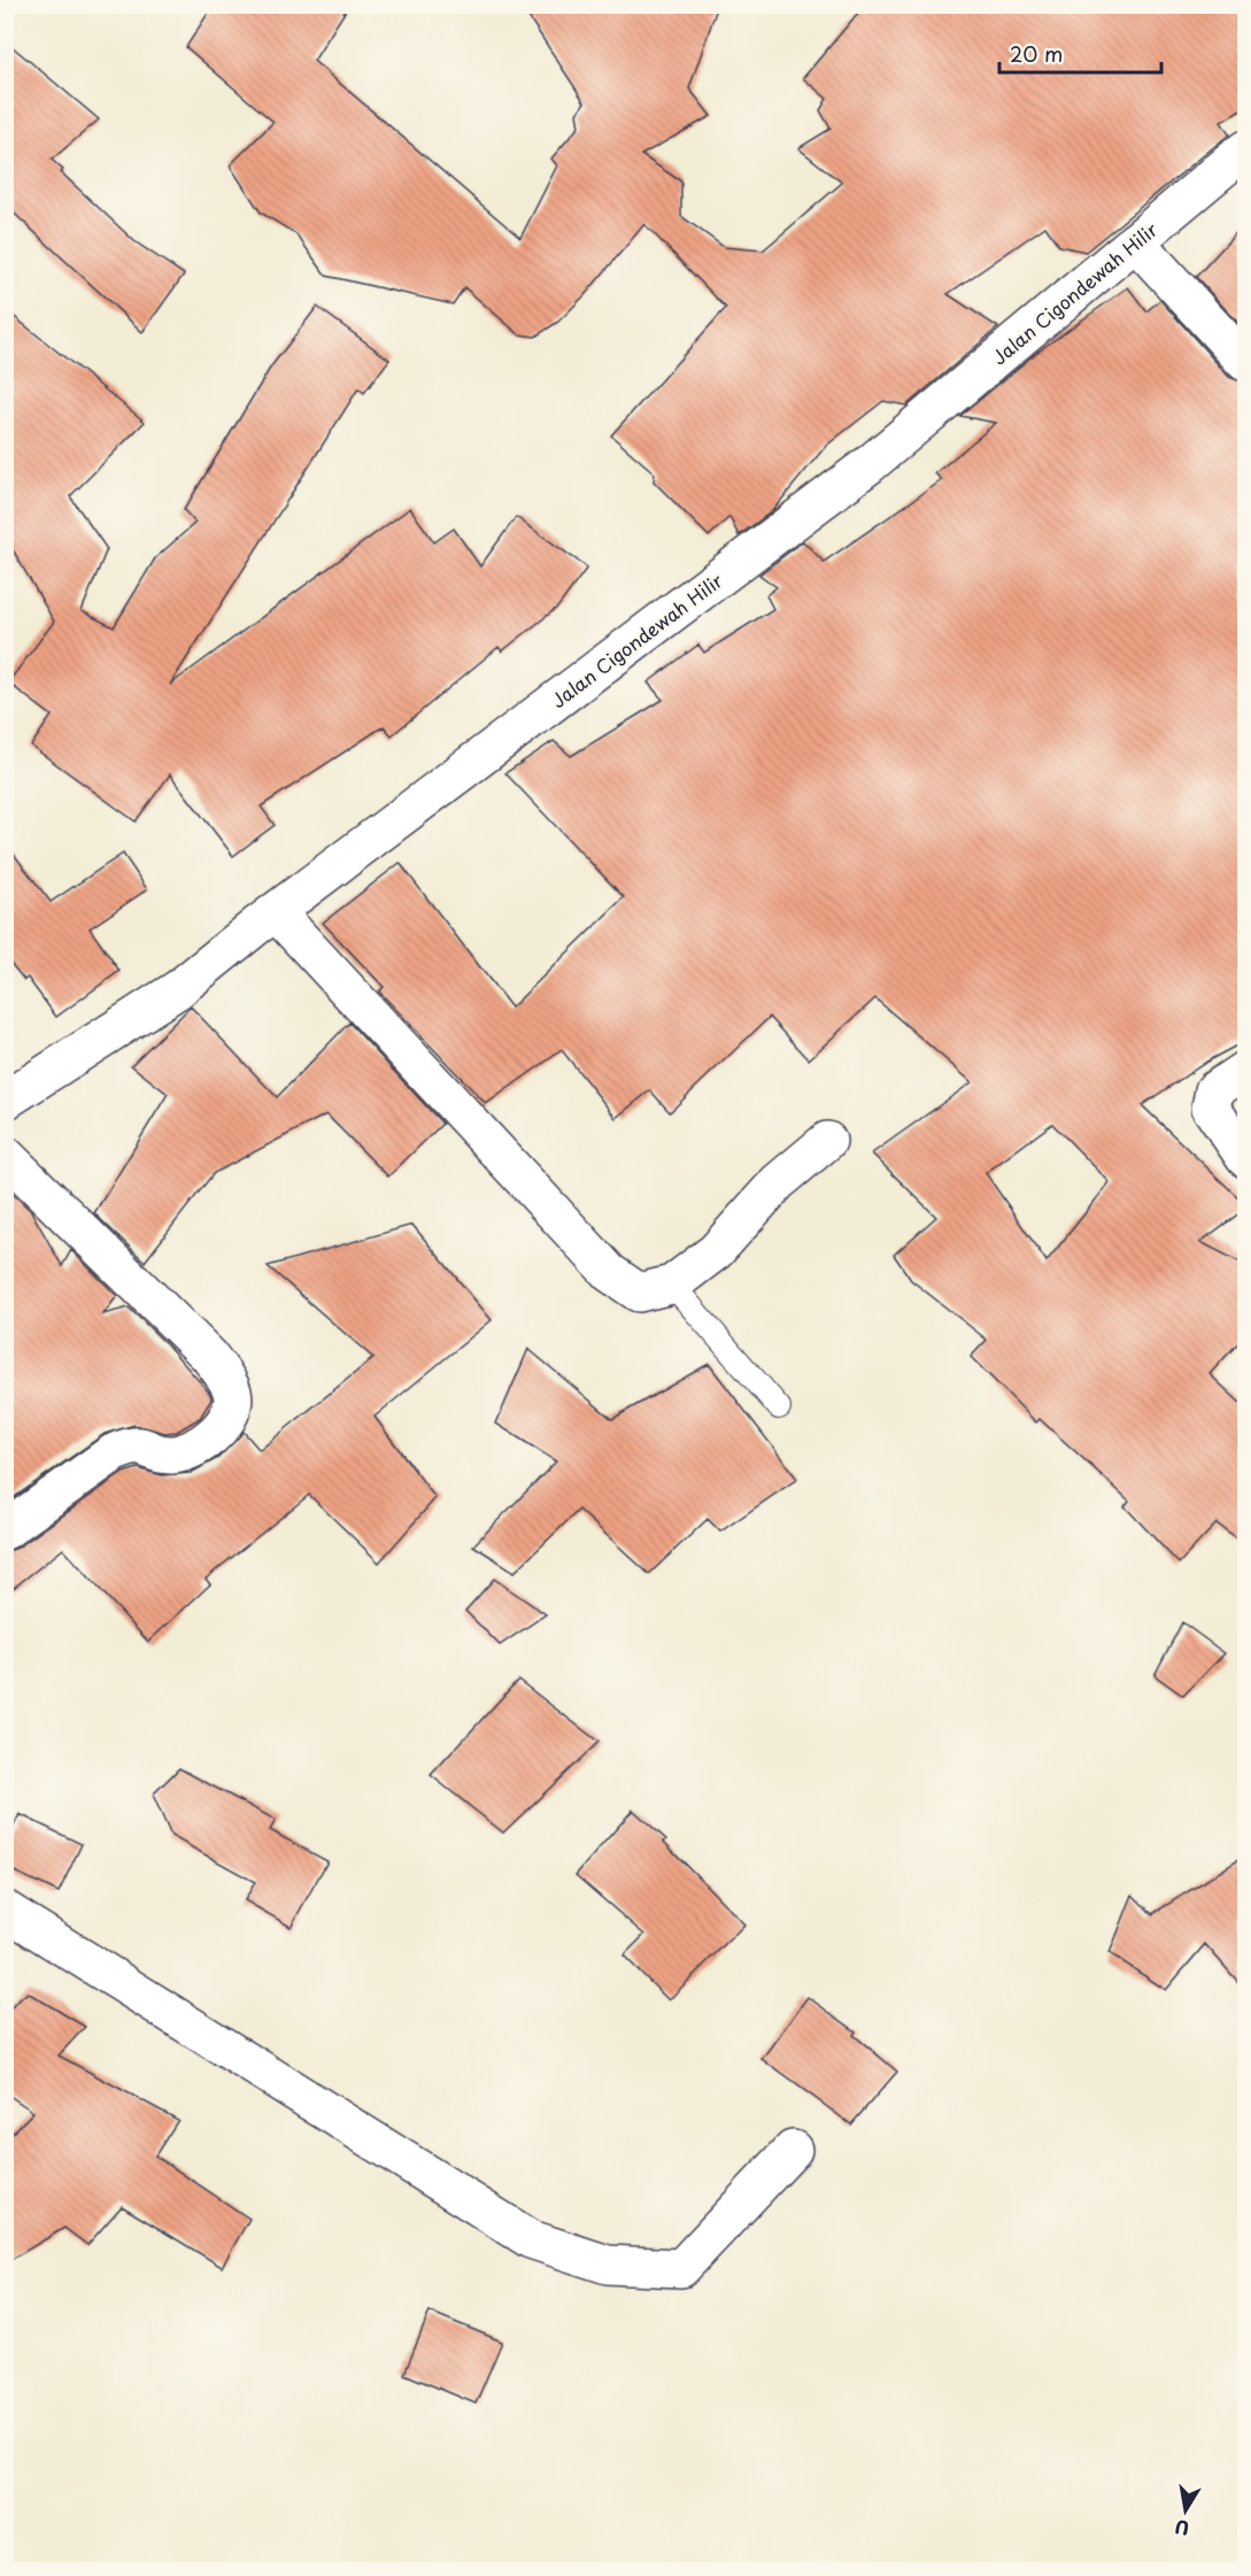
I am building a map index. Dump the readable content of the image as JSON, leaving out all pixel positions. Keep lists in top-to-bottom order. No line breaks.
{"streets":{"street":["Jalan Cigondewah Hilir"]},"scale_bar":"20 m","north":"bottom"}
